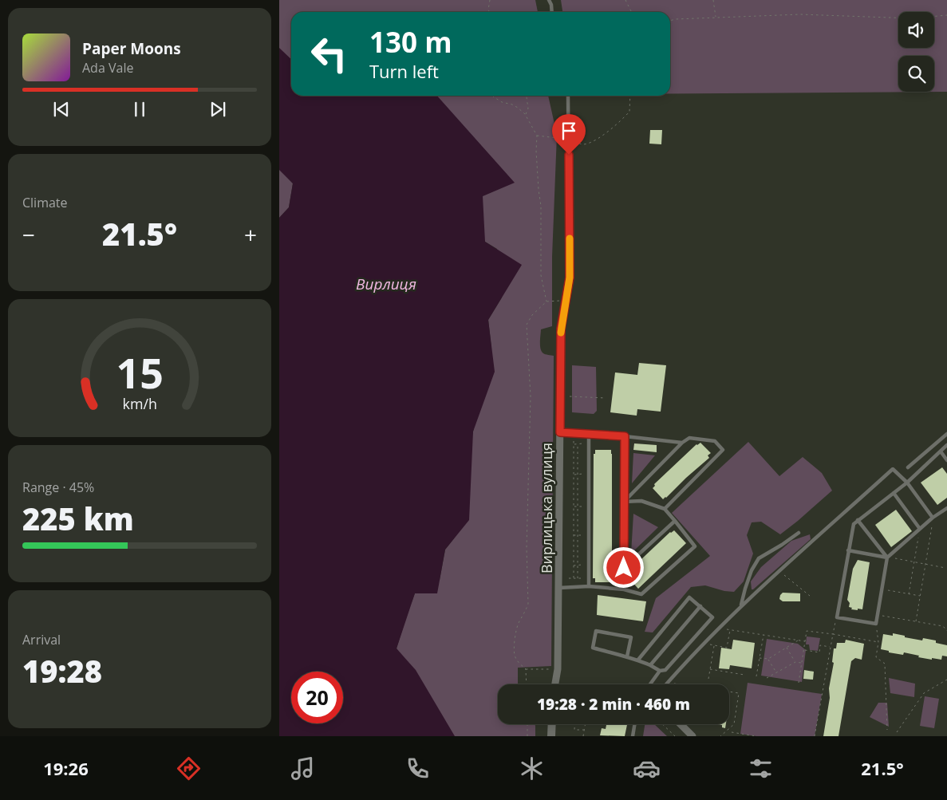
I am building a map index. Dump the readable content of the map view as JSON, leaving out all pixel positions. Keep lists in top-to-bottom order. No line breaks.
{"streets":{"street":["Вирлицька вулиця"]},"water":["Вирлиця"],"page":{"turn":["130 m","Turn left"],"song":["Paper Moons","Ada Vale"],"tile":["Climate",["Range · 45%","225 km"],["Arrival","19:28"]],"heat":["−","21.5°","+"],"limit":"20","trip":"19:28 · 2 min · 460 m","tabs":["19:26","21.5°"],"gauge":["15","km/h"]}}
